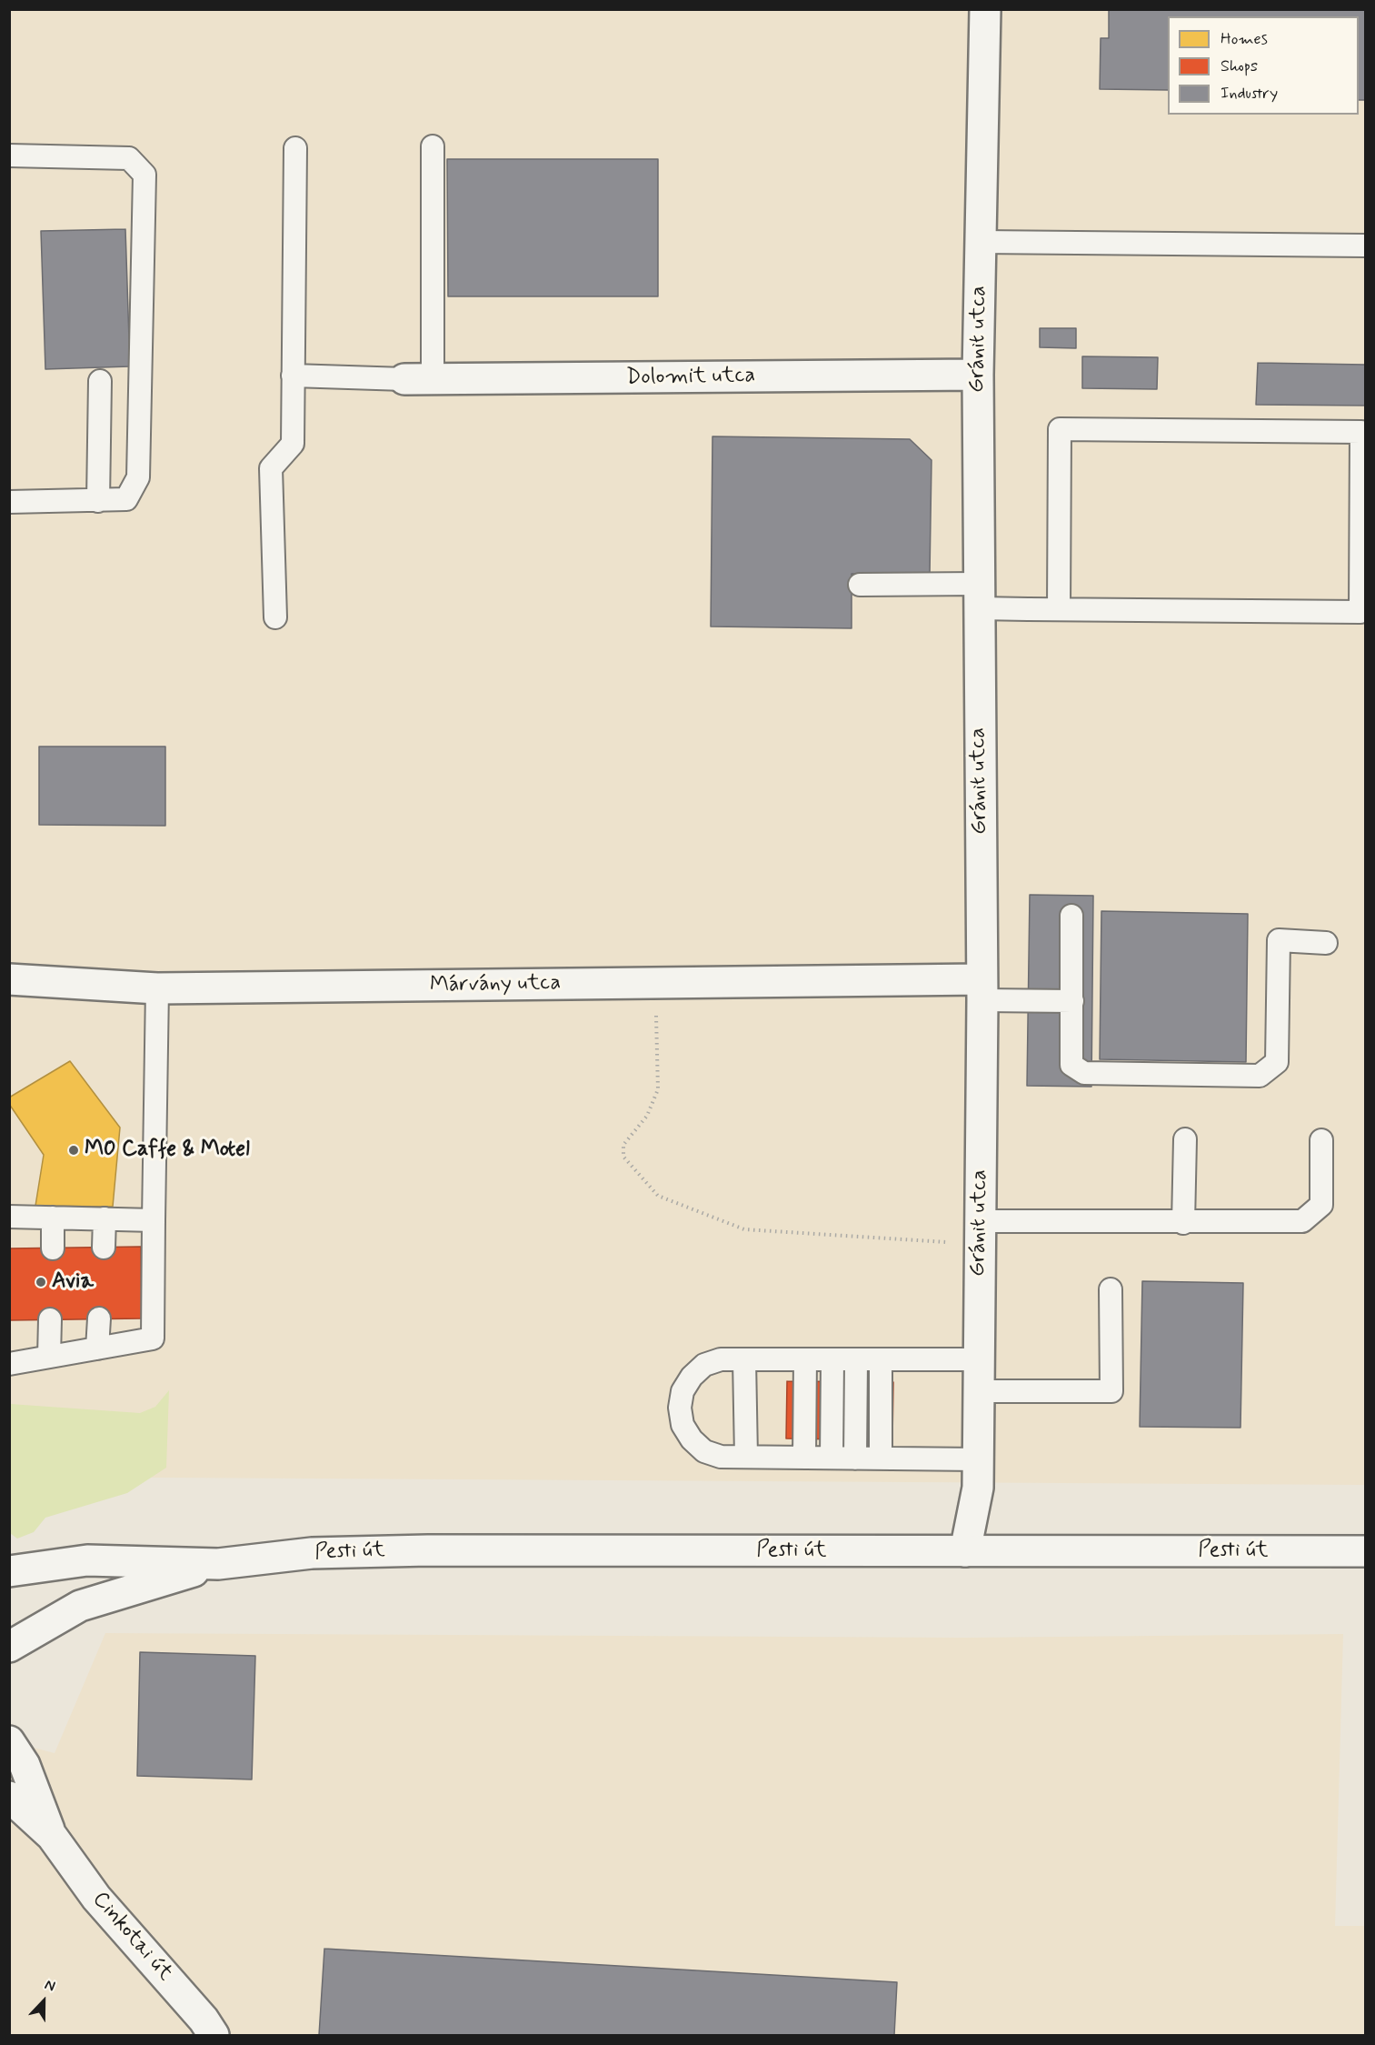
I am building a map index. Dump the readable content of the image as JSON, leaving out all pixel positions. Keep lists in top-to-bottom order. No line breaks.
{"streets":{"street":["Gránit utca","Dolomit utca","Márvány utca","Pesti út","Cinkotai út"]},"crossings":[["Gránit utca","Dolomit utca"],["Gránit utca","Márvány utca"],["Gránit utca","Pesti út"]],"places":["M0 Caffe & Motel","Avia"],"legend":["Homes","Shops","Industry"],"north":"top"}
